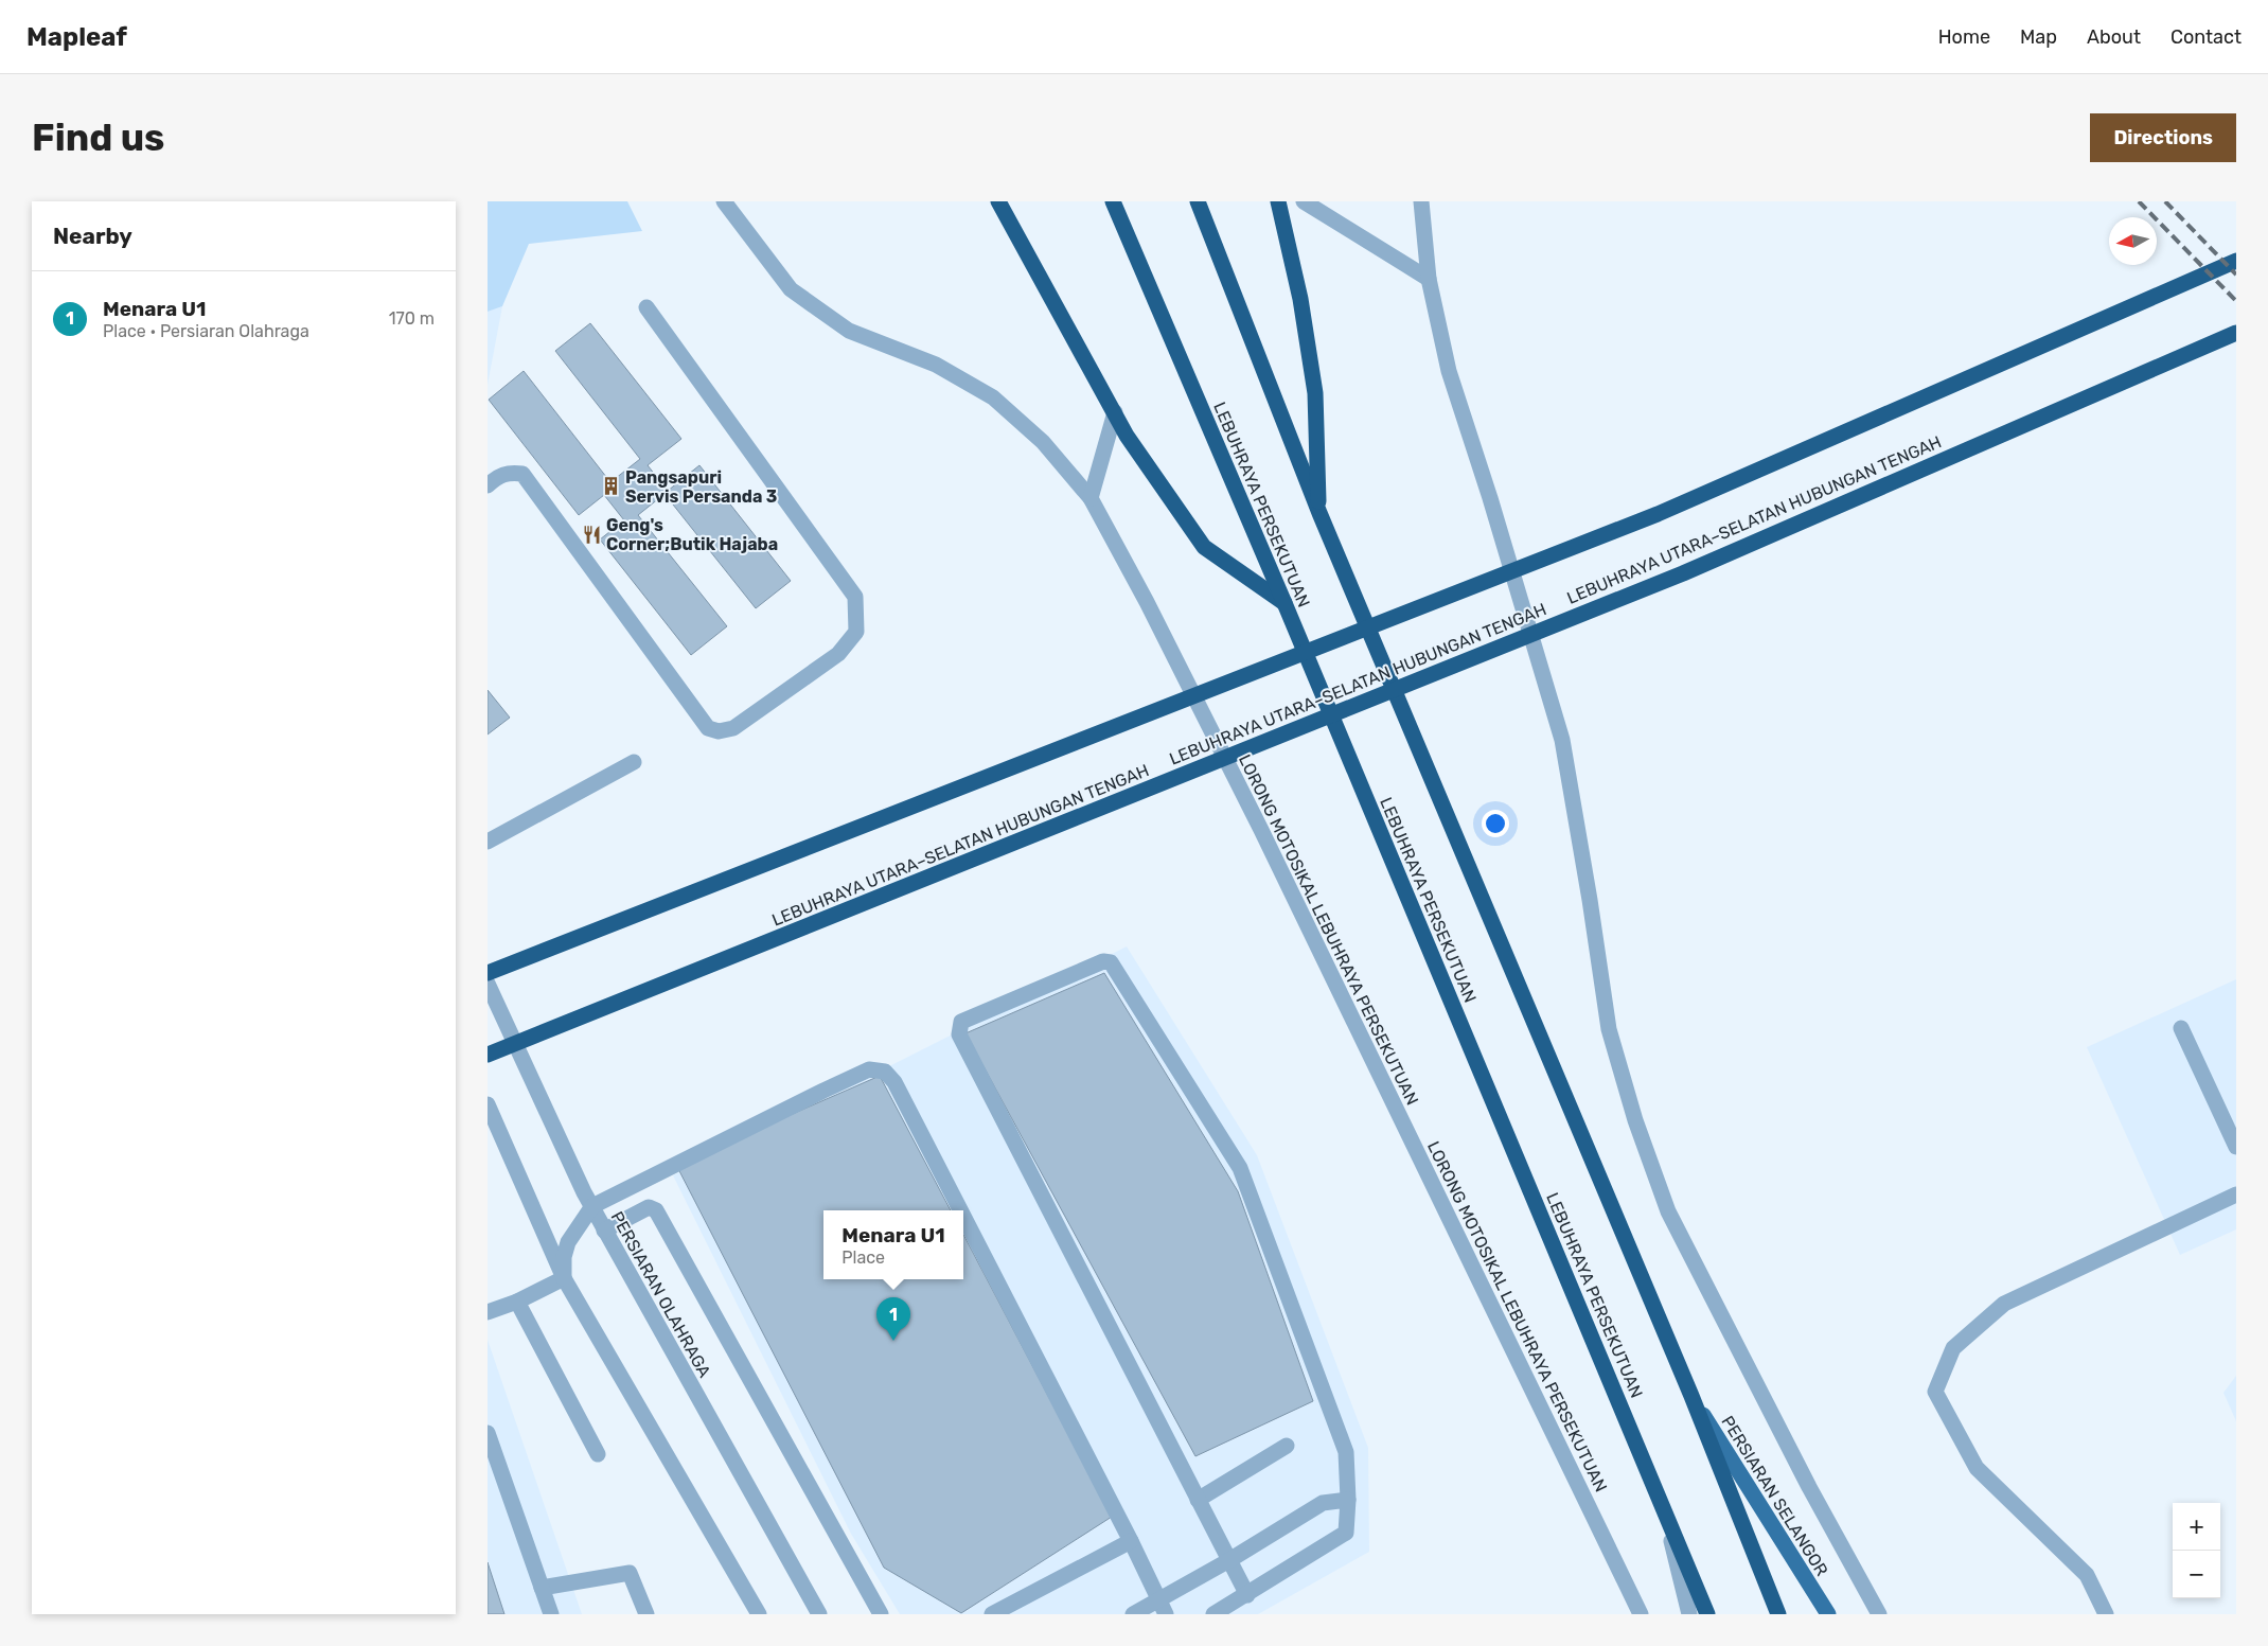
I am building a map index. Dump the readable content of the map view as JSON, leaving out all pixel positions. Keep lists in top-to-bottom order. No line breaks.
{"streets":{"highway":["LEBUHRAYA PERSEKUTUAN","LEBUHRAYA UTARA–SELATAN HUBUNGAN TENGAH"],"main road":["PERSIARAN SELANGOR"],"street":["LORONG MOTOSIKAL LEBUHRAYA PERSEKUTUAN","PERSIARAN OLAHRAGA"]},"places":{"building":["Pangsapuri Servis Persanda 3"],"restaurant":["Geng's Corner;Butik Hajaba"]},"north":"left","page":{"header":"Mapleaf","nav":["Home","Map","About","Contact"],"buttons":"Directions","title":"Find us","heading":"Nearby","list":[{"mark":"1","name":"Menara U1","note":"Place · Persiaran Olahraga","value":"170 m"}],"popup":["Menara U1","Place"],"pins":"1","map_buttons":["+","−"]}}
